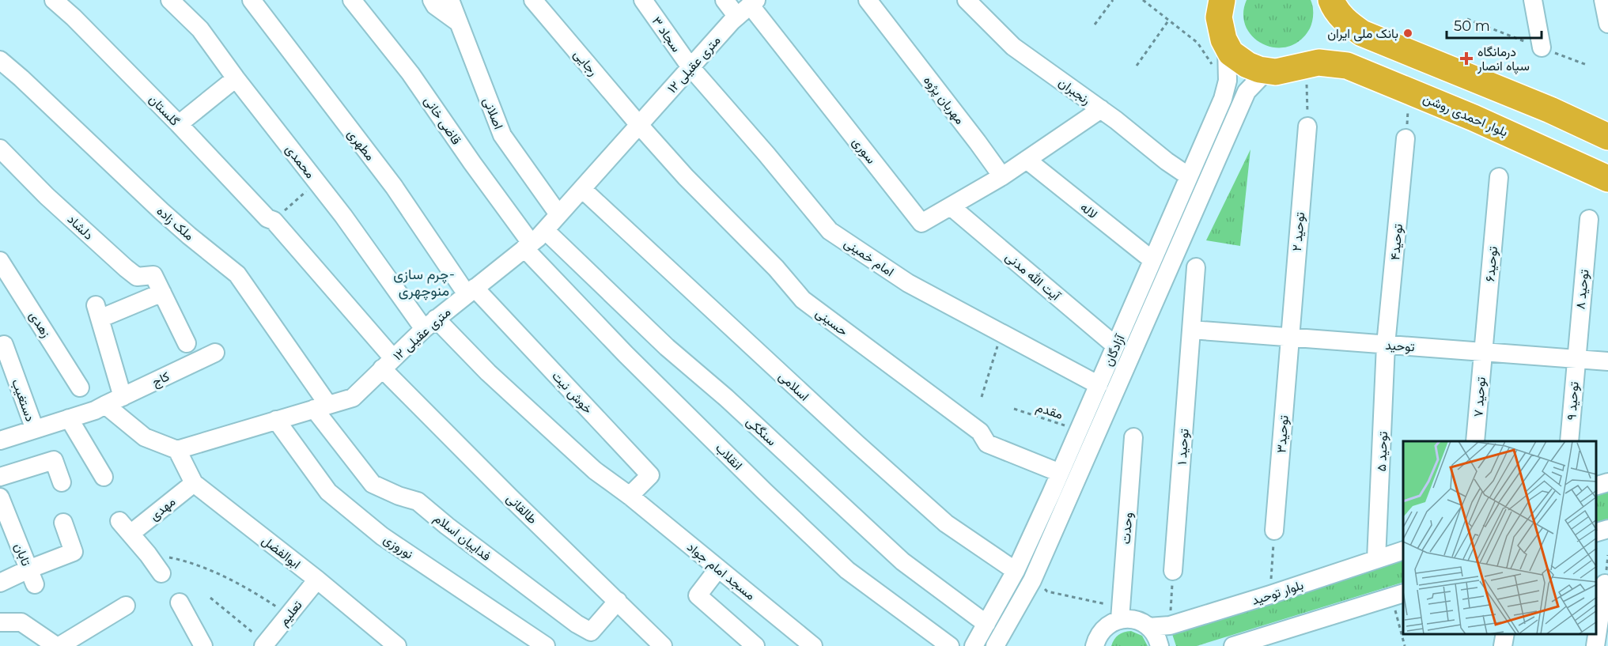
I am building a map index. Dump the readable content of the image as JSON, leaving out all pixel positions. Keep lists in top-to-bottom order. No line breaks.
{"streets":{"highway":["بلوار احمدی روشن"],"street":["سجاد ۳","رجایی","۱۲ متری عقیلی","رنجبران","مهربان پژوه","گلستان","اصلانی","قاضی خانی","مطهری","سوری","محمدی","لاله","ملک زاده","دلشاد","توحید ۲","توحید۴","امام خمینی","توحید۶","آیت الله مدنی","توحید ۸","حسینی","زهدی","توحید","آزادگان","کاج","اسلامی","خوش نیت","توحید ۷","دستغیب","توحید ۹","سنگکی","توحید۳","توحید ۱","توحید ۵","انقلاب","مهدی","طالقانی","وحدت","فداییان اسلام","نوروزی","ابوالفضل","تابان","مسجد امام جواد","بلوار توحید","تعلیم"],"path":["مقدم"]},"crossings":[["سجاد ۳","۱۲ متری عقیلی"],["سجاد ۳","امام خمینی"],["رجایی","۱۲ متری عقیلی"],["رجایی","حسینی"],["۱۲ متری عقیلی","گلستان"],["۱۲ متری عقیلی","اصلانی"],["۱۲ متری عقیلی","قاضی خانی"],["۱۲ متری عقیلی","مطهری"],["۱۲ متری عقیلی","سوری"],["۱۲ متری عقیلی","محمدی"],["۱۲ متری عقیلی","ملک زاده"],["۱۲ متری عقیلی","امام خمینی"],["۱۲ متری عقیلی","حسینی"],["۱۲ متری عقیلی","اسلامی"],["۱۲ متری عقیلی","خوش نیت"],["۱۲ متری عقیلی","سنگکی"],["۱۲ متری عقیلی","انقلاب"],["۱۲ متری عقیلی","طالقانی"],["۱۲ متری عقیلی","فداییان اسلام"],["۱۲ متری عقیلی","نوروزی"],["۱۲ متری عقیلی","ابوالفضل"],["رنجبران","آزادگان"],["مهربان پژوه","سوری"],["گلستان","طالقانی"],["بلوار احمدی روشن","آزادگان"],["قاضی خانی","انقلاب"],["مطهری","خوش نیت"],["سوری","آیت الله مدنی"],["محمدی","خوش نیت"],["محمدی","مسجد امام جواد"],["لاله","آزادگان"],["ملک زاده","فداییان اسلام"],["توحید ۲","توحید"],["توحید ۲","توحید۳"],["توحید۴","توحید"],["توحید۴","توحید ۵"],["امام خمینی","آزادگان"],["توحید۶","توحید"],["توحید۶","توحید ۷"],["آیت الله مدنی","آزادگان"],["توحید ۸","توحید"],["توحید ۸","توحید ۹"],["حسینی","آزادگان"],["توحید","توحید ۷"],["توحید","توحید ۹"],["توحید","توحید۳"],["توحید","توحید ۱"],["توحید","توحید ۵"],["آزادگان","اسلامی"],["آزادگان","مقدم"],["آزادگان","سنگکی"],["خوش نیت","مسجد امام جواد"],["توحید ۵","بلوار توحید"],["مهدی","ابوالفضل"],["طالقانی","فداییان اسلام"],["ابوالفضل","تعلیم"]],"districts":["چرم سازی- منوچهری"],"places":{"other":["بانک ملی ایران"],"health":["درمانگاه سپاه انصار"]},"scale_bar":"50 m"}
